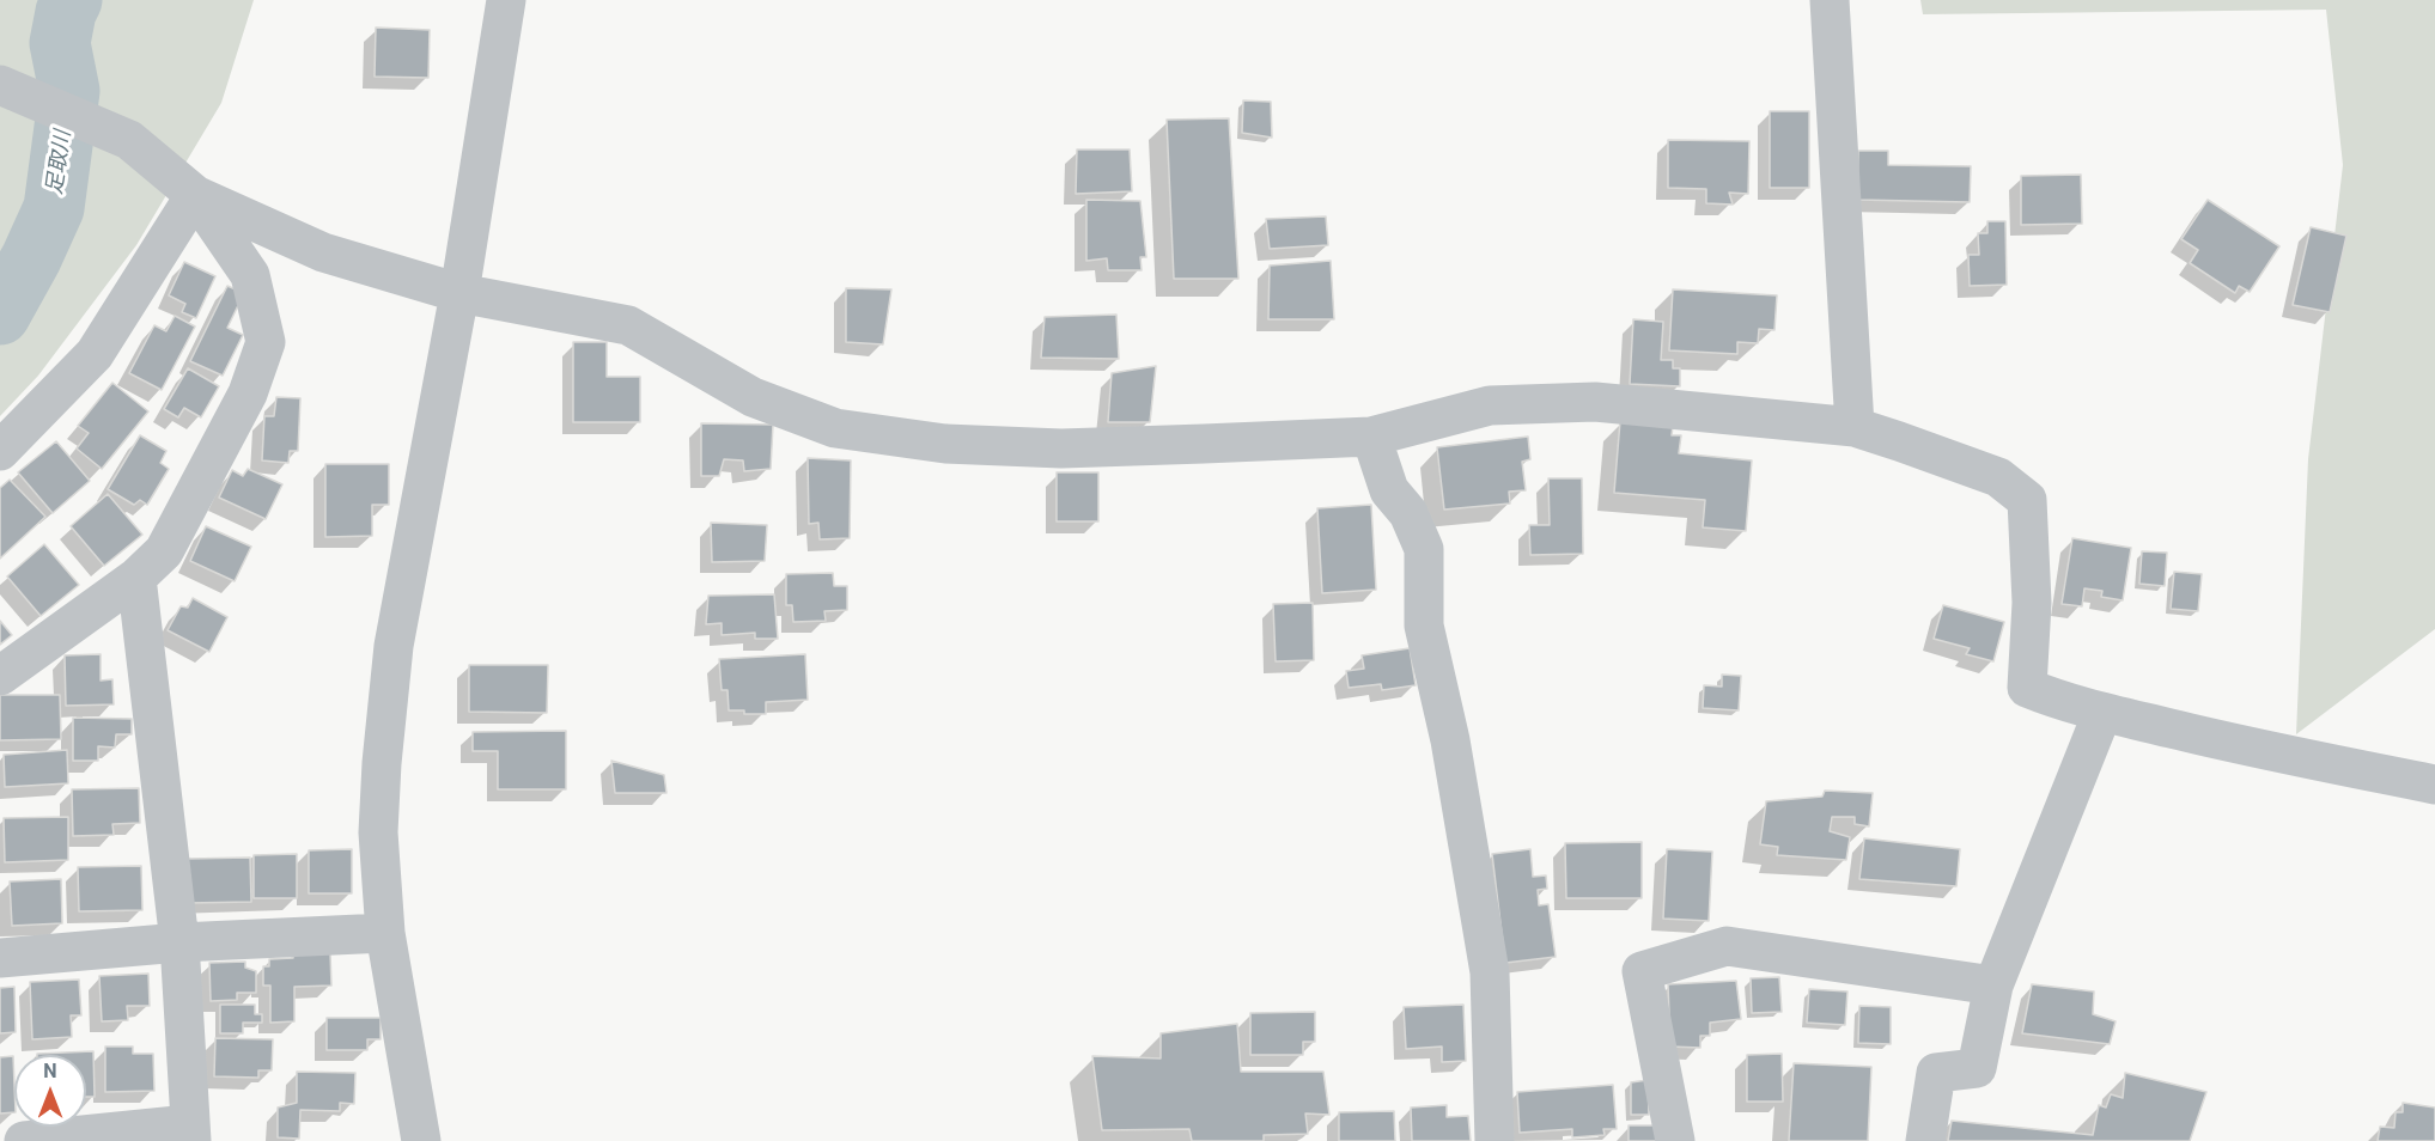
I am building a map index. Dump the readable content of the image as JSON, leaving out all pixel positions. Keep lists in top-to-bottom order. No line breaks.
{"water":["足取川"],"north":"top"}
